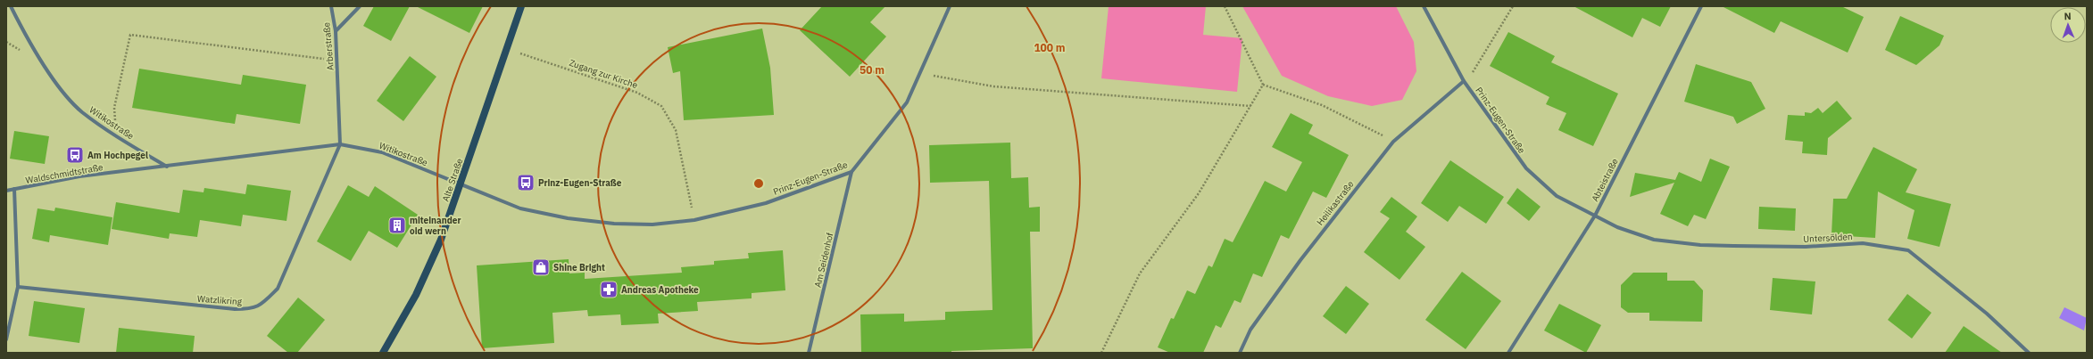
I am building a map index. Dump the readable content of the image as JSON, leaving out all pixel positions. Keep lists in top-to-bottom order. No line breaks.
{"streets":{"street":["Arberstraße","Prinz-Eugen-Straße","Witikostraße","Waldschmidtstraße","Alte Straße","Abteistraße","Heilikastraße","Untersölden","Am Seidenhof","Watzlikring"],"path":["Zugang zur Kirche"]},"crossings":[["Arberstraße","Witikostraße"],["Arberstraße","Watzlikring"],["Zugang zur Kirche","Prinz-Eugen-Straße"],["Zugang zur Kirche","Alte Straße"],["Prinz-Eugen-Straße","Witikostraße"],["Prinz-Eugen-Straße","Alte Straße"],["Prinz-Eugen-Straße","Abteistraße"],["Prinz-Eugen-Straße","Heilikastraße"],["Prinz-Eugen-Straße","Untersölden"],["Prinz-Eugen-Straße","Am Seidenhof"],["Witikostraße","Waldschmidtstraße"],["Witikostraße","Alte Straße"],["Witikostraße","Watzlikring"],["Abteistraße","Untersölden"]],"places":{"bus stop":["Am Hochpegel","Prinz-Eugen-Straße"],"building":["miteinander oid wern"],"shop":["Shine Bright"],"pharmacy":["Andreas Apotheke"]},"north":"top","rings":["100 m","50 m"]}
